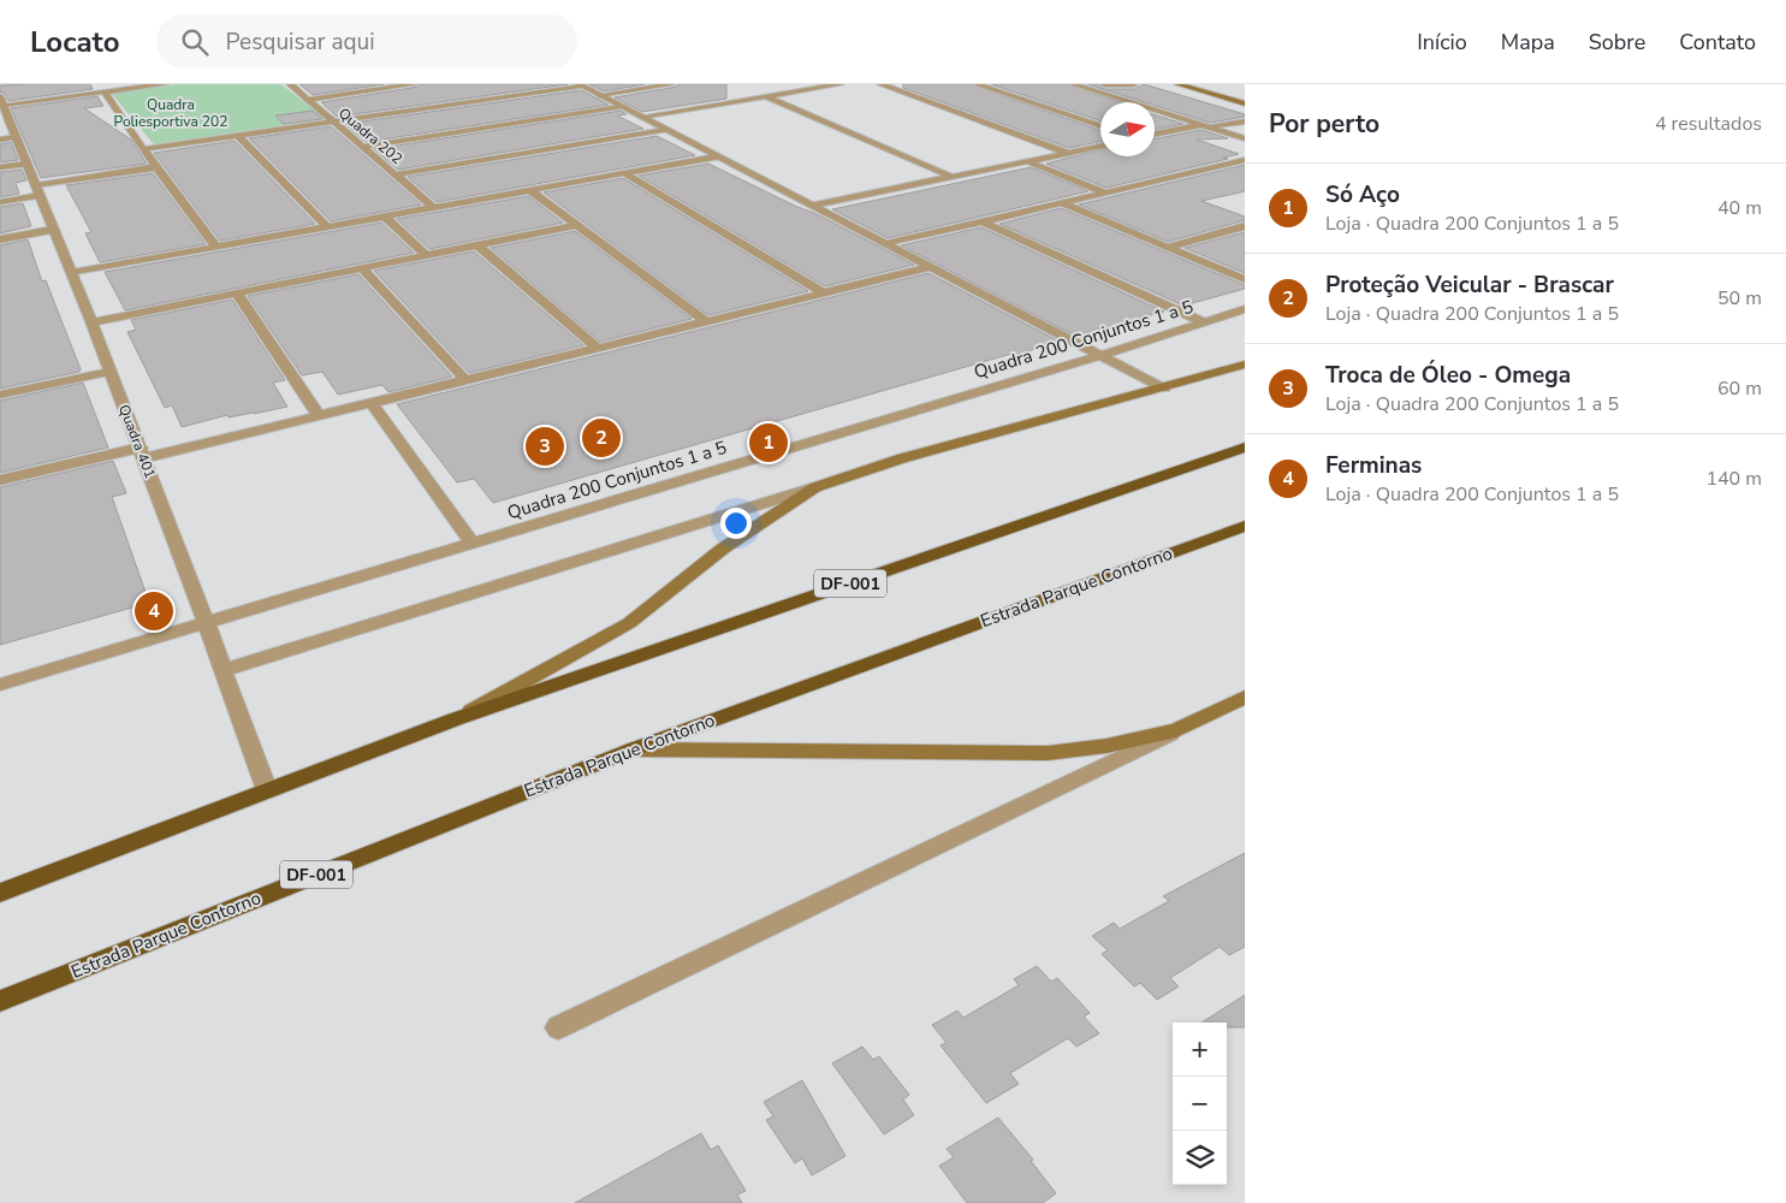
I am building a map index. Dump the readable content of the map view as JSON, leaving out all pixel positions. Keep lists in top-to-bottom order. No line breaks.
{"streets":{"highway":["DF-001","Estrada Parque Contorno"],"street":["Quadra 202","Quadra 200 Conjuntos 1 a 5","Quadra 401"]},"crossings":[["Quadra 200 Conjuntos 1 a 5","Quadra 401"],["Quadra 401","DF-001"]],"parks":["Quadra Poliesportiva 202"],"north":"right","page":{"header":"Locato","search":"Pesquisar aqui","nav":["Início","Mapa","Sobre","Contato"],"heading":["Por perto","4 resultados"],"list":[{"mark":"1","name":"Só Aço","note":"Loja · Quadra 200 Conjuntos 1 a 5","value":"40 m"},{"mark":"2","name":"Proteção Veicular - Brascar","note":"Loja · Quadra 200 Conjuntos 1 a 5","value":"50 m"},{"mark":"3","name":"Troca de Óleo - Omega","note":"Loja · Quadra 200 Conjuntos 1 a 5","value":"60 m"},{"mark":"4","name":"Ferminas","note":"Loja · Quadra 200 Conjuntos 1 a 5","value":"140 m"}],"pins":["2","1","3","4"],"map_buttons":["+","−"]}}
